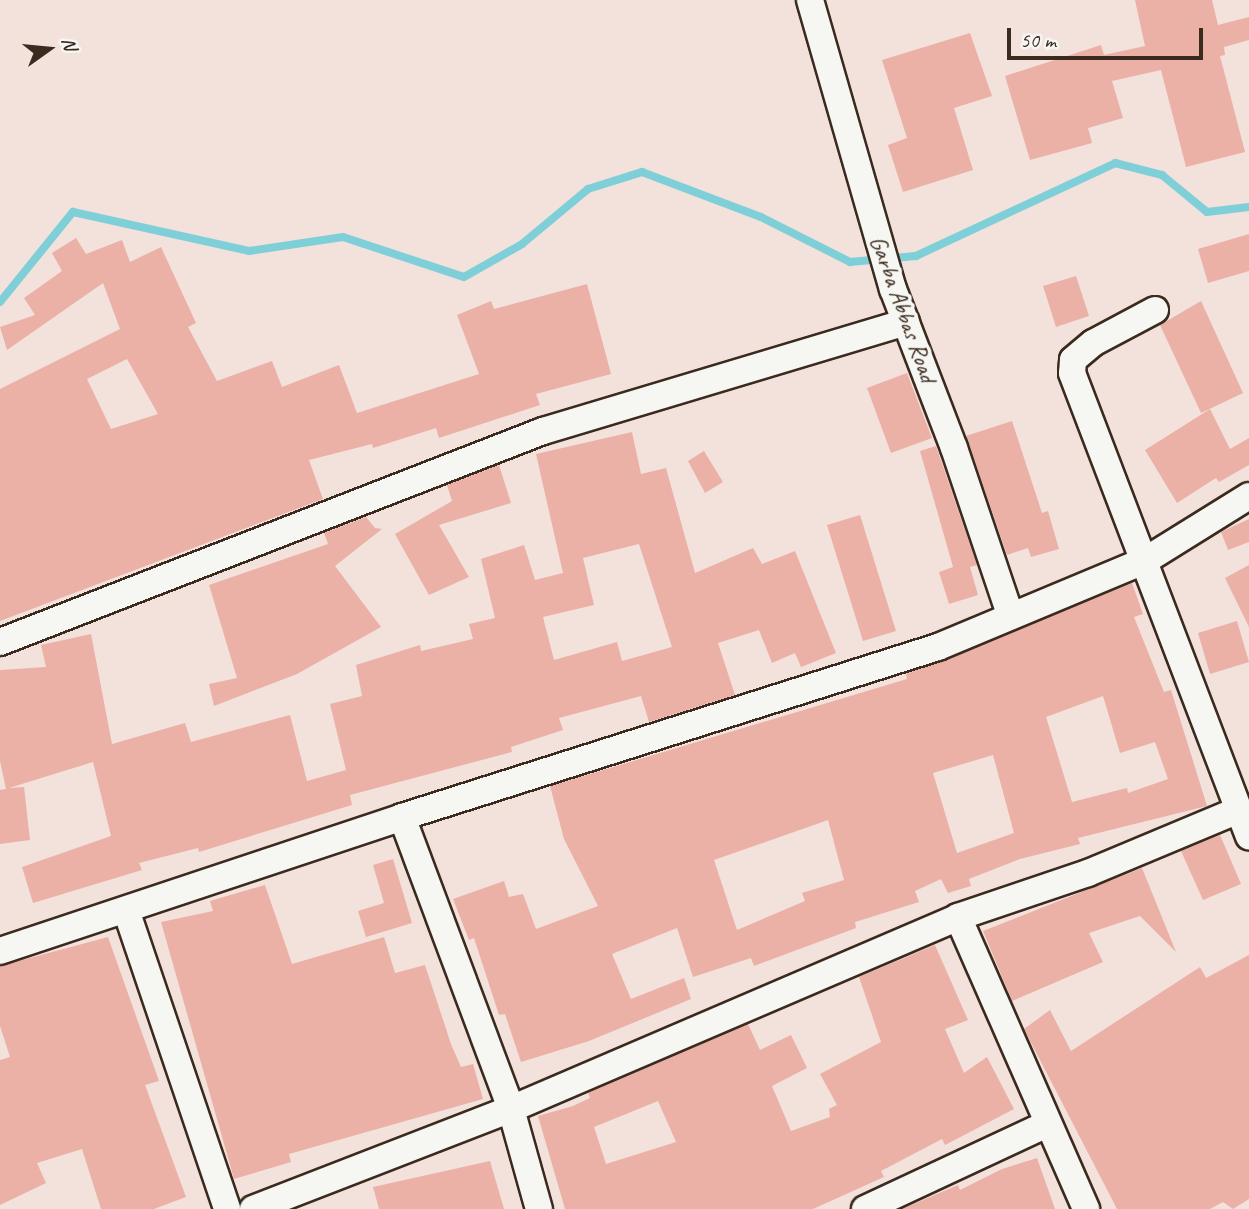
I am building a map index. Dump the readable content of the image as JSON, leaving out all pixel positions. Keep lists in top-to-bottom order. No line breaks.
{"streets":{"street":["Garba Abbas Road"]},"scale_bar":"50 m","north":"right"}
